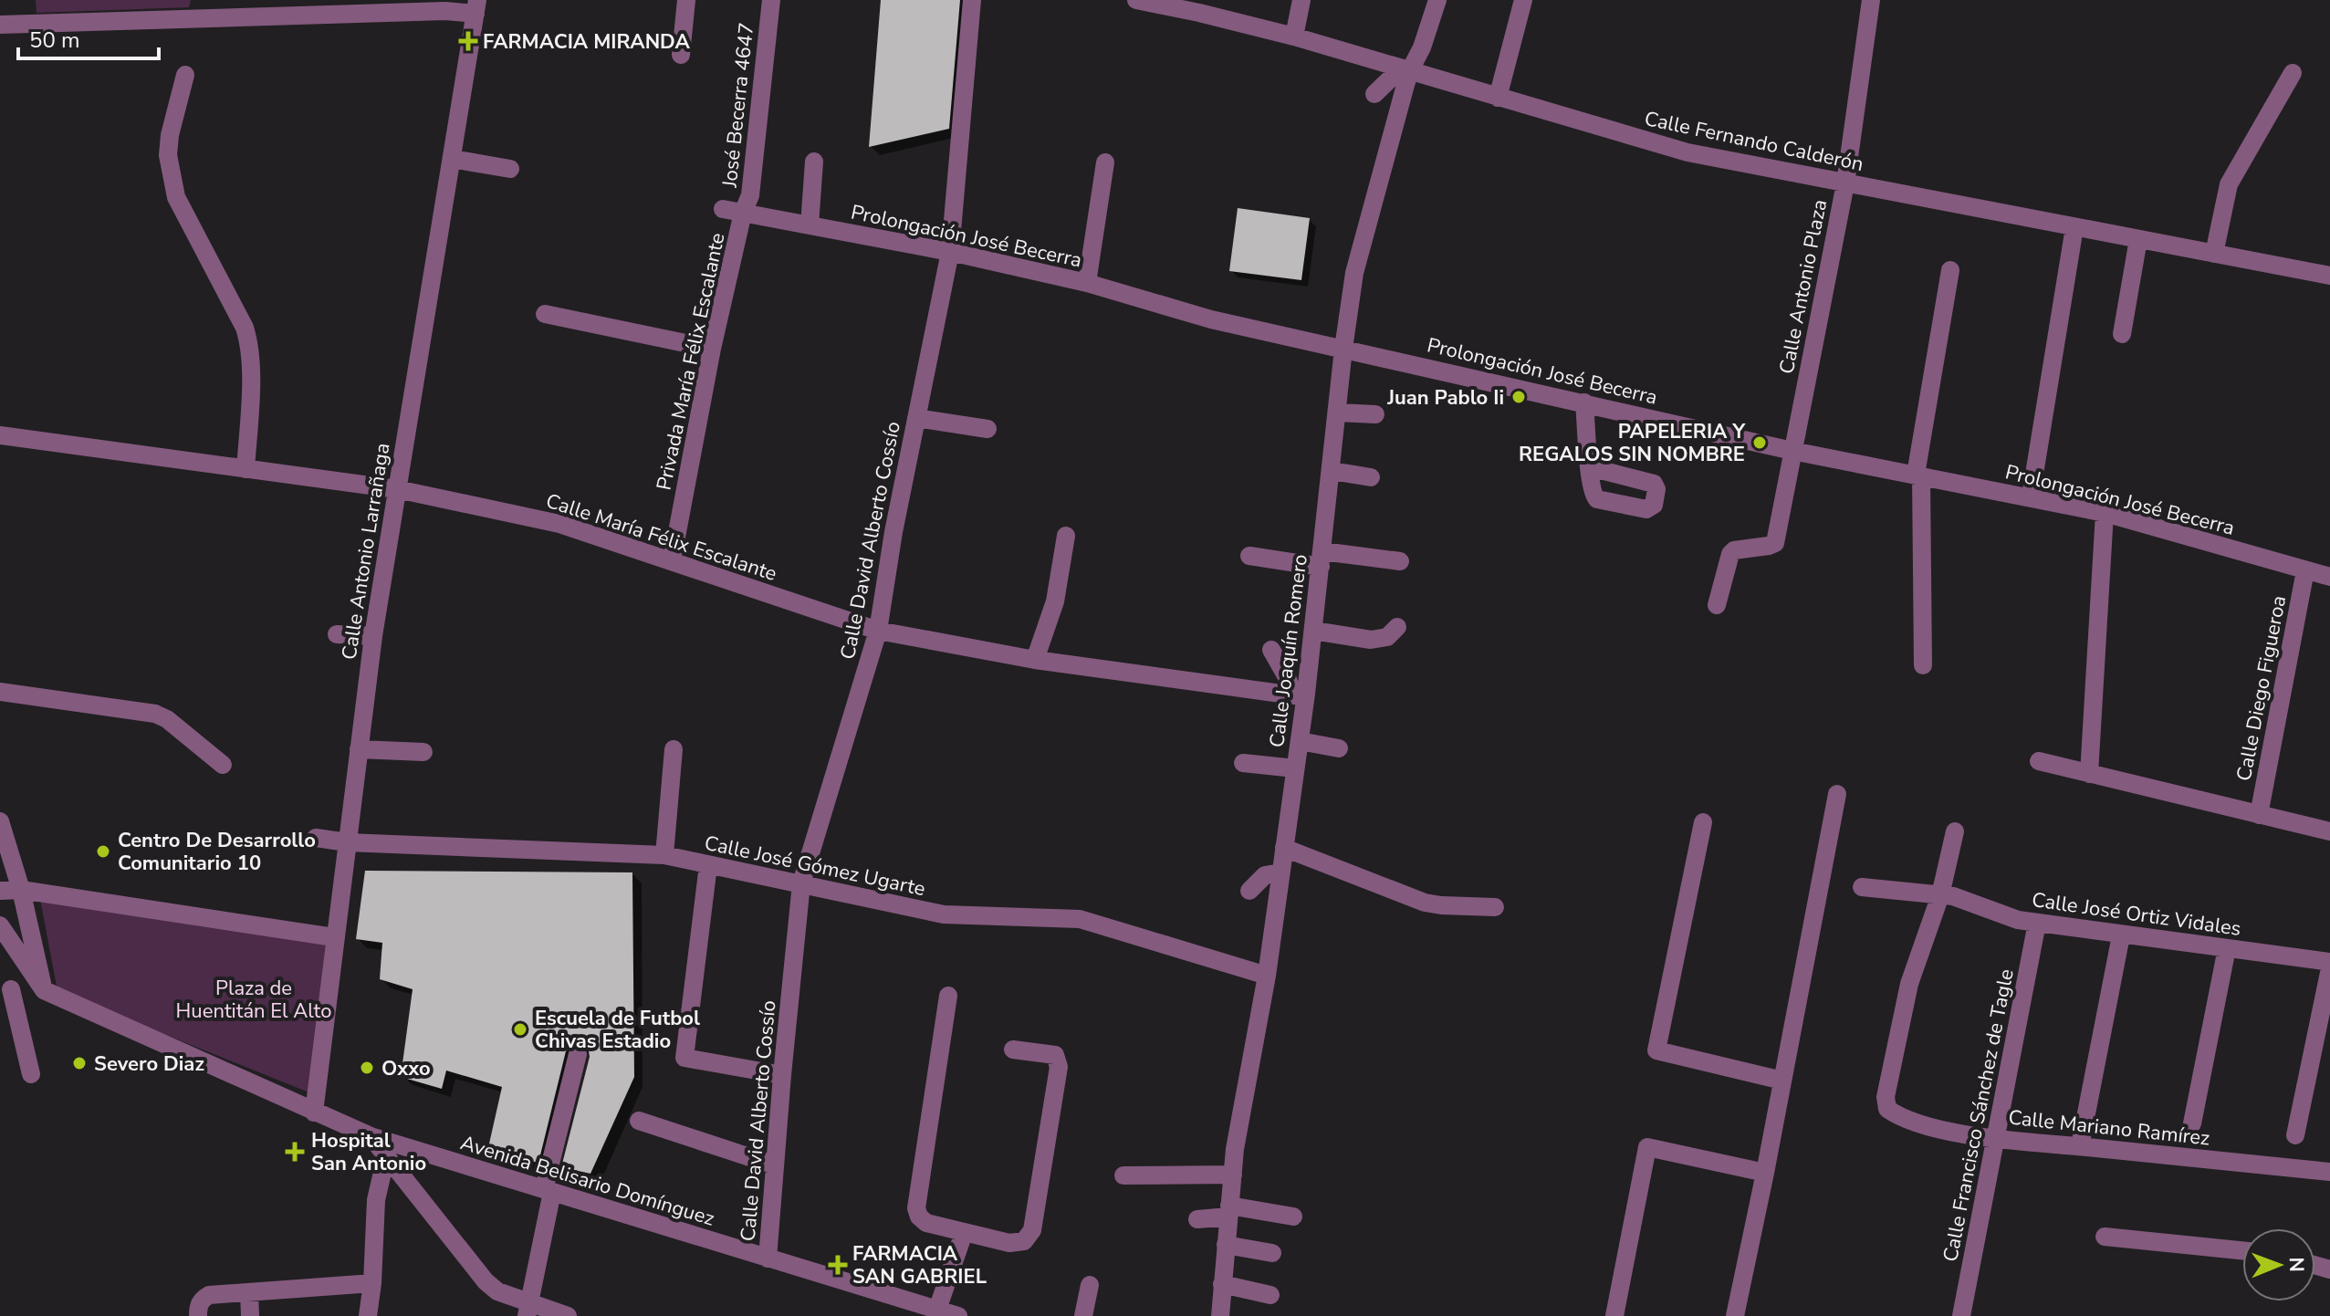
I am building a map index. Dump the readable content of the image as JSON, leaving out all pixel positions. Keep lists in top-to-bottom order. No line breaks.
{"streets":{"street":["José Becerra 4647","Calle Fernando Calderón","Prolongación José Becerra","Calle Antonio Plaza","Privada María Félix Escalante","Calle María Félix Escalante","Calle David Alberto Cossío","Calle Antonio Larrañaga","Calle Joaquín Romero","Calle Diego Figueroa","Calle José Gómez Ugarte","Calle José Ortiz Vidales","Calle Francisco Sánchez de Tagle","Calle Mariano Ramírez","Avenida Belisario Domínguez"]},"crossings":[["José Becerra 4647","Prolongación José Becerra"],["José Becerra 4647","Privada María Félix Escalante"],["Calle Fernando Calderón","Calle Antonio Plaza"],["Calle Fernando Calderón","Calle Joaquín Romero"],["Prolongación José Becerra","Calle Antonio Plaza"],["Prolongación José Becerra","Privada María Félix Escalante"],["Prolongación José Becerra","Calle David Alberto Cossío"],["Prolongación José Becerra","Calle Joaquín Romero"],["Prolongación José Becerra","Calle Diego Figueroa"],["Privada María Félix Escalante","Calle María Félix Escalante"],["Calle María Félix Escalante","Calle David Alberto Cossío"],["Calle María Félix Escalante","Calle Antonio Larrañaga"],["Calle María Félix Escalante","Calle Joaquín Romero"],["Calle David Alberto Cossío","Calle José Gómez Ugarte"],["Calle David Alberto Cossío","Avenida Belisario Domínguez"],["Calle Antonio Larrañaga","Calle José Gómez Ugarte"],["Calle Antonio Larrañaga","Avenida Belisario Domínguez"],["Calle Joaquín Romero","Calle José Gómez Ugarte"],["Calle José Ortiz Vidales","Calle Francisco Sánchez de Tagle"],["Calle José Ortiz Vidales","Calle Mariano Ramírez"],["Calle Francisco Sánchez de Tagle","Calle Mariano Ramírez"]],"parks":["Plaza de Huentitán El Alto"],"places":{"health":["FARMACIA MIRANDA","Hospital San Antonio","FARMACIA SAN GABRIEL"],"other":["Juan Pablo Ii","PAPELERIA Y REGALOS SIN NOMBRE","Centro De Desarrollo Comunitario 10","Escuela de Futbol Chivas Estadio","Severo Diaz","Oxxo"]},"scale_bar":"50 m","north":"right"}
